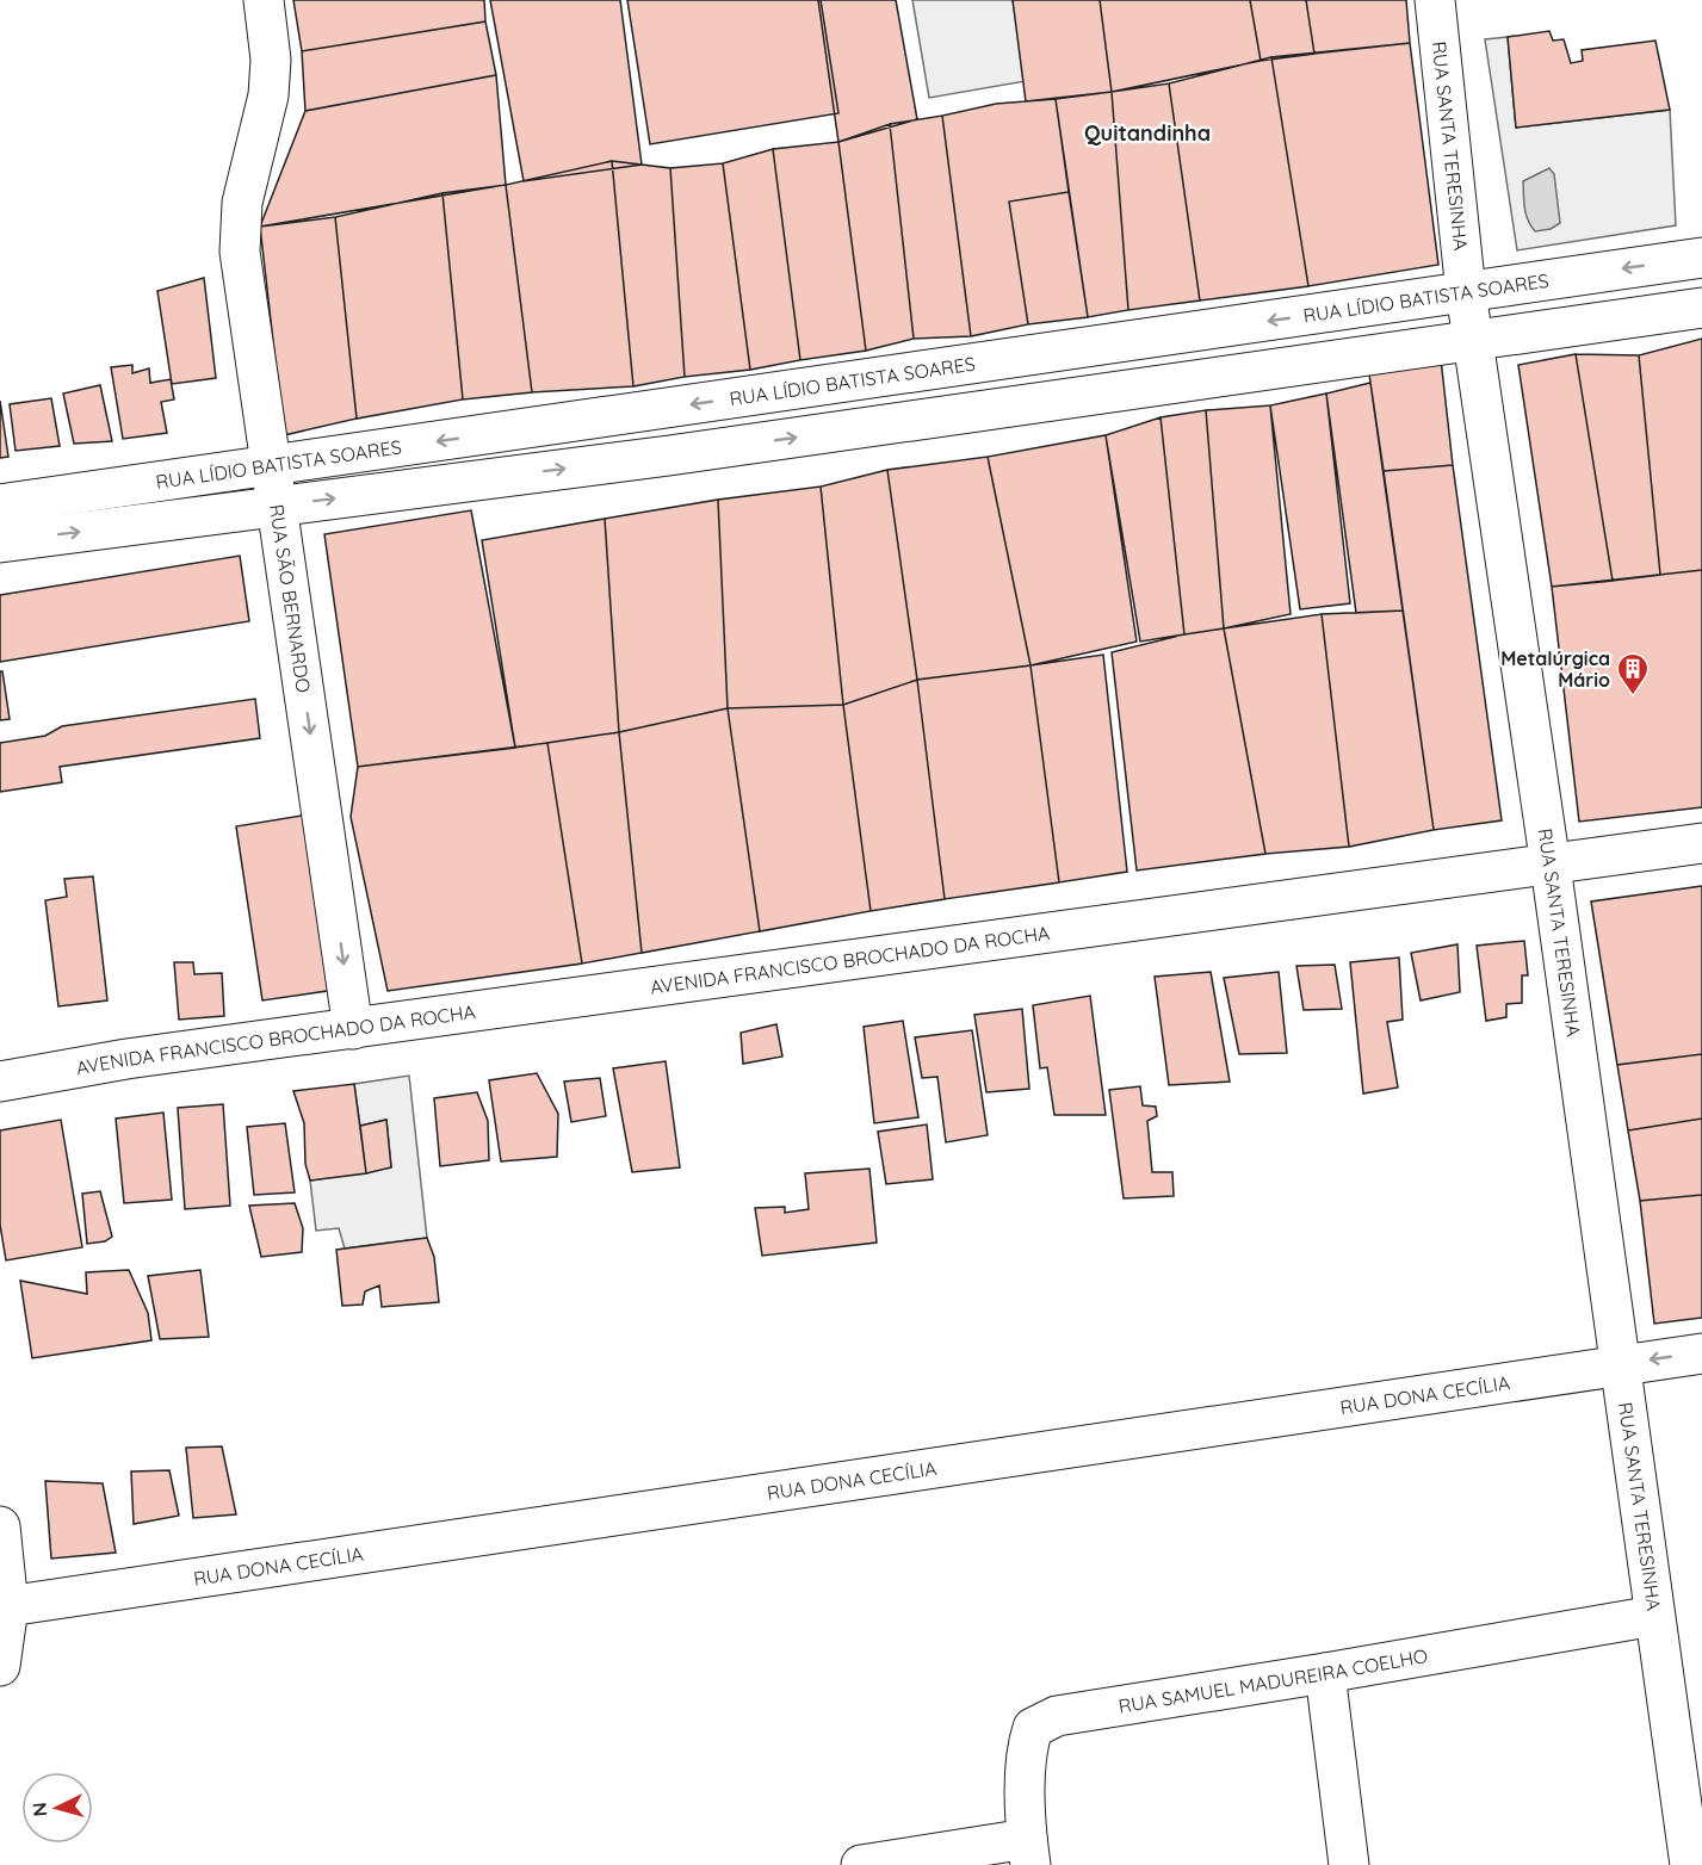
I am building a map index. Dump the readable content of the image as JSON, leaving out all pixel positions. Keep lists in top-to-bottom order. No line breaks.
{"streets":{"street":["RUA SANTA TERESINHA","RUA LÍDIO BATISTA SOARES","RUA SÃO BERNARDO","AVENIDA FRANCISCO BROCHADO DA ROCHA","RUA DONA CECÍLIA","RUA SAMUEL MADUREIRA COELHO"]},"crossings":[["RUA SANTA TERESINHA","RUA LÍDIO BATISTA SOARES"],["RUA SANTA TERESINHA","AVENIDA FRANCISCO BROCHADO DA ROCHA"],["RUA SANTA TERESINHA","RUA DONA CECÍLIA"],["RUA SANTA TERESINHA","RUA SAMUEL MADUREIRA COELHO"],["RUA LÍDIO BATISTA SOARES","RUA SÃO BERNARDO"],["RUA SÃO BERNARDO","AVENIDA FRANCISCO BROCHADO DA ROCHA"]],"one_way":["RUA SÃO BERNARDO"],"districts":["Quitandinha"],"places":{"building":["Metalúrgica Mário"]},"north":"left"}
